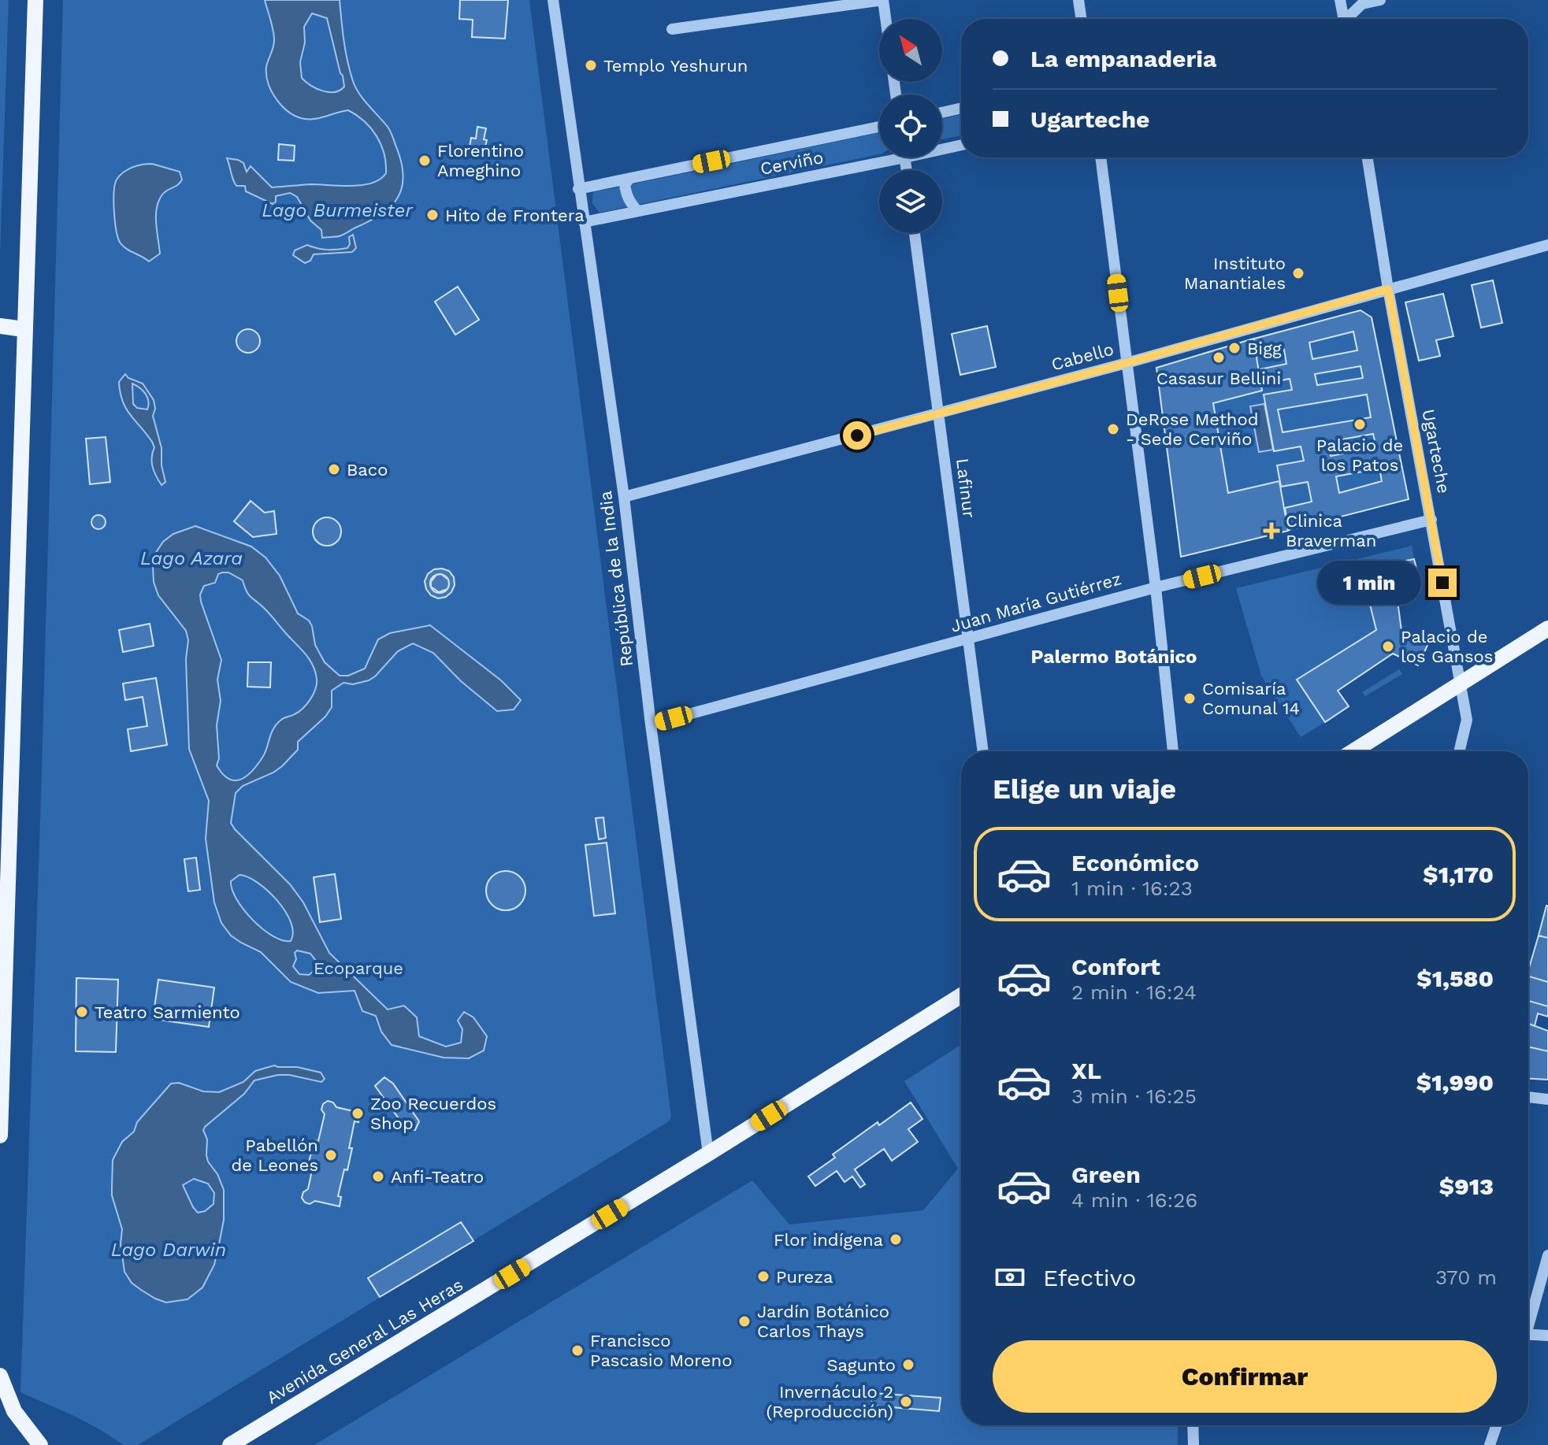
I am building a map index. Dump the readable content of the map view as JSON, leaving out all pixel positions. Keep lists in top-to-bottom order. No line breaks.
{"streets":{"main road":["Avenida General Las Heras"],"street":["Cerviño","Cabello","Ugarteche","Lafinur","República de la India","Juan María Gutiérrez"]},"crossings":[["Cerviño","República de la India"],["Cabello","Ugarteche"],["Cabello","Lafinur"],["Cabello","República de la India"],["Ugarteche","Juan María Gutiérrez"],["Lafinur","Juan María Gutiérrez"],["República de la India","Juan María Gutiérrez"],["República de la India","Avenida General Las Heras"]],"districts":["Palermo Botánico"],"water":["Lago Burmeister","Lago Azara","Lago Darwin"],"parks":["Ecoparque"],"places":{"other":["Templo Yeshurun","Florentino Ameghino","Hito de Frontera","Instituto Manantiales","Bigg","Casasur Bellini","Palacio de los Patos","DeRose Method - Sede Cerviño","Baco","Palacio de los Gansos","Comisaría Comunal 14","Teatro Sarmiento","Zoo Recuerdos Shop","Pabellón de Leones","Anfi-Teatro","Flor indígena","Pureza","Jardín Botánico Carlos Thays","Francisco Pascasio Moreno","Sagunto","Invernáculo 2 (Reproducción)"],"health":["Clinica Braverman"]},"north":"top left","page":{"banner":["La empanaderia","Ugarteche"],"bubble":"1 min","heading":"Elige un viaje","list":[{"name":"Económico","note":"1 min · 16:23","value":"$1,170"},{"name":"Confort","note":"2 min · 16:24","value":"$1,580"},{"name":"XL","note":"3 min · 16:25","value":"$1,990"},{"name":"Green","note":"4 min · 16:26","value":"$913"}],"pay":["Efectivo","370 m"],"buttons":"Confirmar"}}
